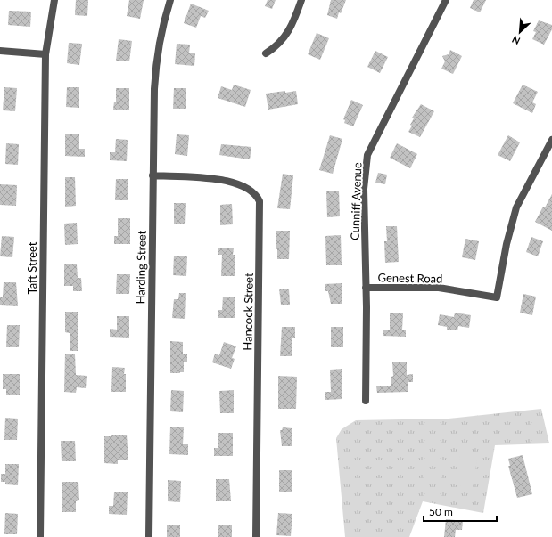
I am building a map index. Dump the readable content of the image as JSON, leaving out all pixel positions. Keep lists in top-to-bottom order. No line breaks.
{"streets":{"street":["Cunniff Avenue","Harding Street","Taft Street","Genest Road","Hancock Street"]},"crossings":[["Cunniff Avenue","Genest Road"],["Harding Street","Hancock Street"]],"scale_bar":"50 m","north":"bottom left"}
